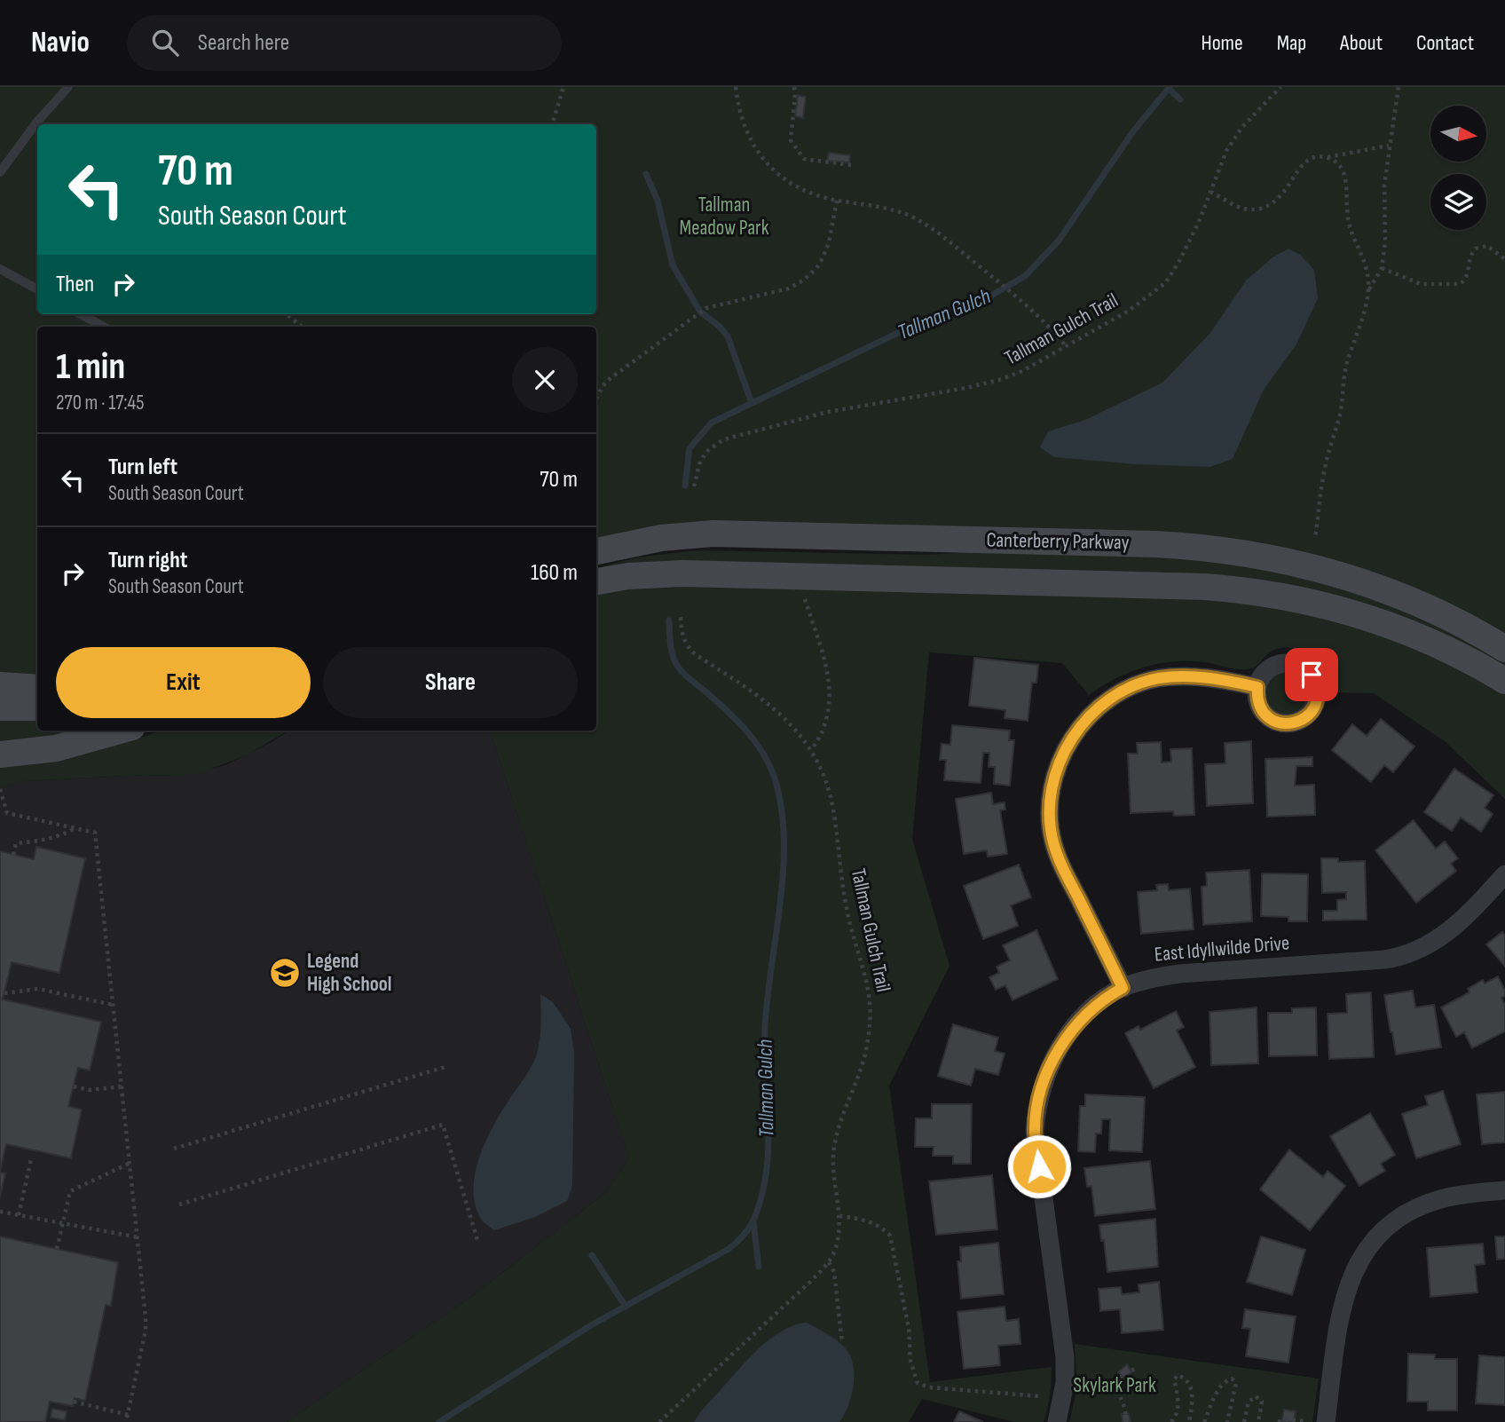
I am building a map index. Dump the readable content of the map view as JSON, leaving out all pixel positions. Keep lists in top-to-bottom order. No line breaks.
{"streets":{"street":["Canterberry Parkway","East Idyllwilde Drive"],"path":["Tallman Gulch Trail"]},"water":["Tallman Gulch"],"parks":["Tallman Meadow Park","Skylark Park"],"places":{"school or university":["Legend High School"]},"north":"right","page":{"header":"Navio","search":"Search here","nav":["Home","Map","About","Contact"],"turn":["70 m","South Season Court"],"then":"Then","heading":["1 min","270 m · 17:45"],"list":[{"name":"Turn left","note":"South Season Court","value":"70 m"},{"name":"Turn right","note":"South Season Court","value":"160 m"}],"buttons":["Exit","Share"]}}
